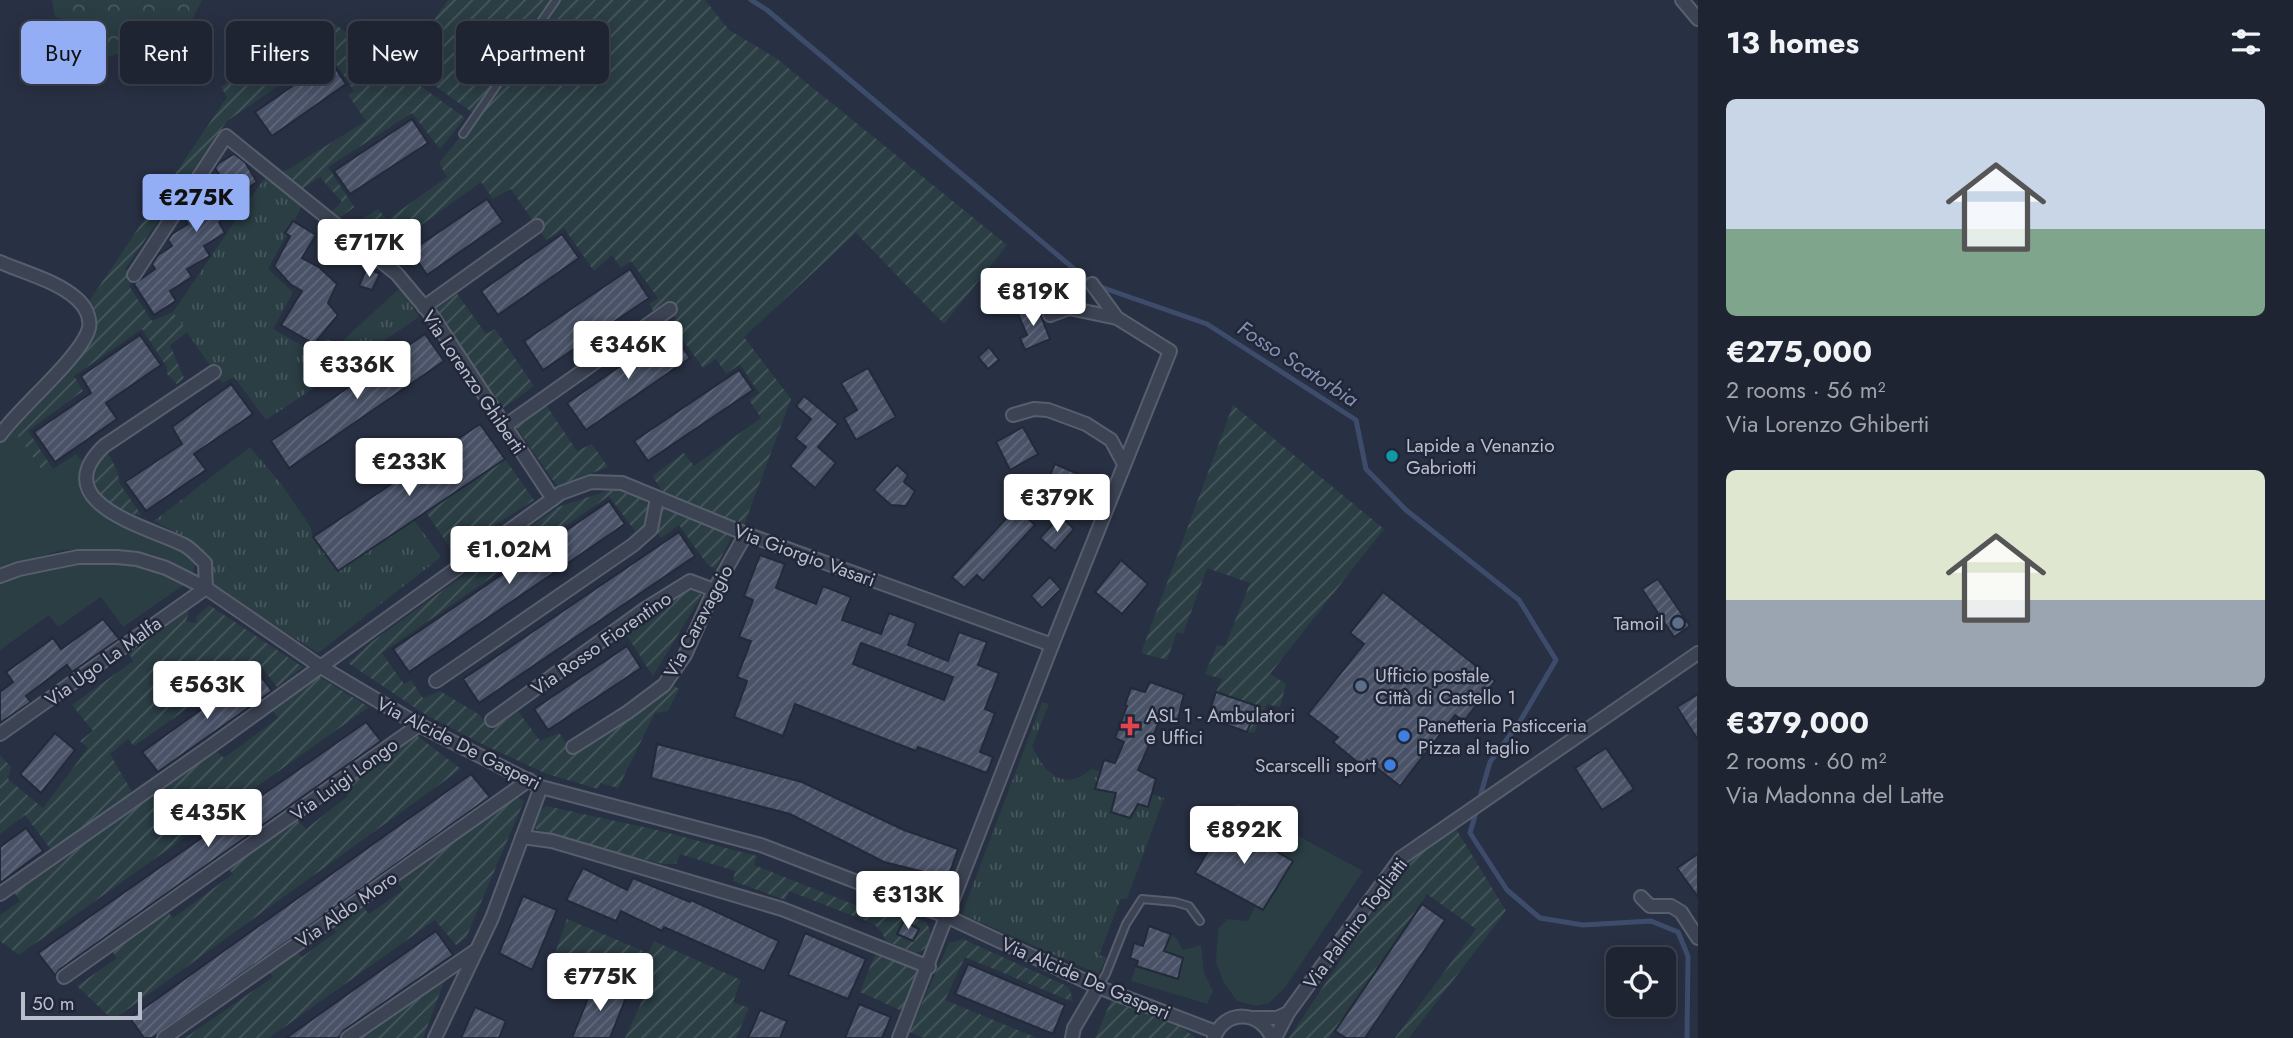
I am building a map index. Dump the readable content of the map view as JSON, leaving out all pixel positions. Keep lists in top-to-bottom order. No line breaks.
{"streets":{"street":["Via Lorenzo Ghiberti","Via Giorgio Vasari","Via Caravaggio","Via Rosso Fiorentino","Via Ugo La Malfa","Via Alcide De Gasperi","Via Luigi Longo","Via Aldo Moro","Via Palmiro Togliatti"]},"crossings":[["Via Lorenzo Ghiberti","Via Giorgio Vasari"],["Via Giorgio Vasari","Via Caravaggio"],["Via Giorgio Vasari","Via Alcide De Gasperi"],["Via Caravaggio","Via Rosso Fiorentino"],["Via Ugo La Malfa","Via Alcide De Gasperi"],["Via Alcide De Gasperi","Via Luigi Longo"],["Via Alcide De Gasperi","Via Aldo Moro"]],"water":["Fosso Scatorbia"],"places":{"other":["Lapide a Venanzio Gabriotti","Tamoil","Ufficio postale Città di Castello 1","Panetteria Pasticceria Pizza al taglio","Scarscelli sport"],"health":["ASL 1 - Ambulatori e Uffici"]},"scale_bar":"50 m","page":{"heading":"13 homes","chip":["Buy","Rent","Filters","New","Apartment"],"list":[{"name":"€275,000","note":"2 rooms · 56 m² · Via Lorenzo Ghiberti"},{"name":"€379,000","note":"2 rooms · 60 m² · Via Madonna del Latte"}],"price":["€275K","€717K","€819K","€346K","€336K","€233K","€379K","€1.02M","€563K","€435K","€892K","€313K","€775K"],"scale":"50 m"}}
